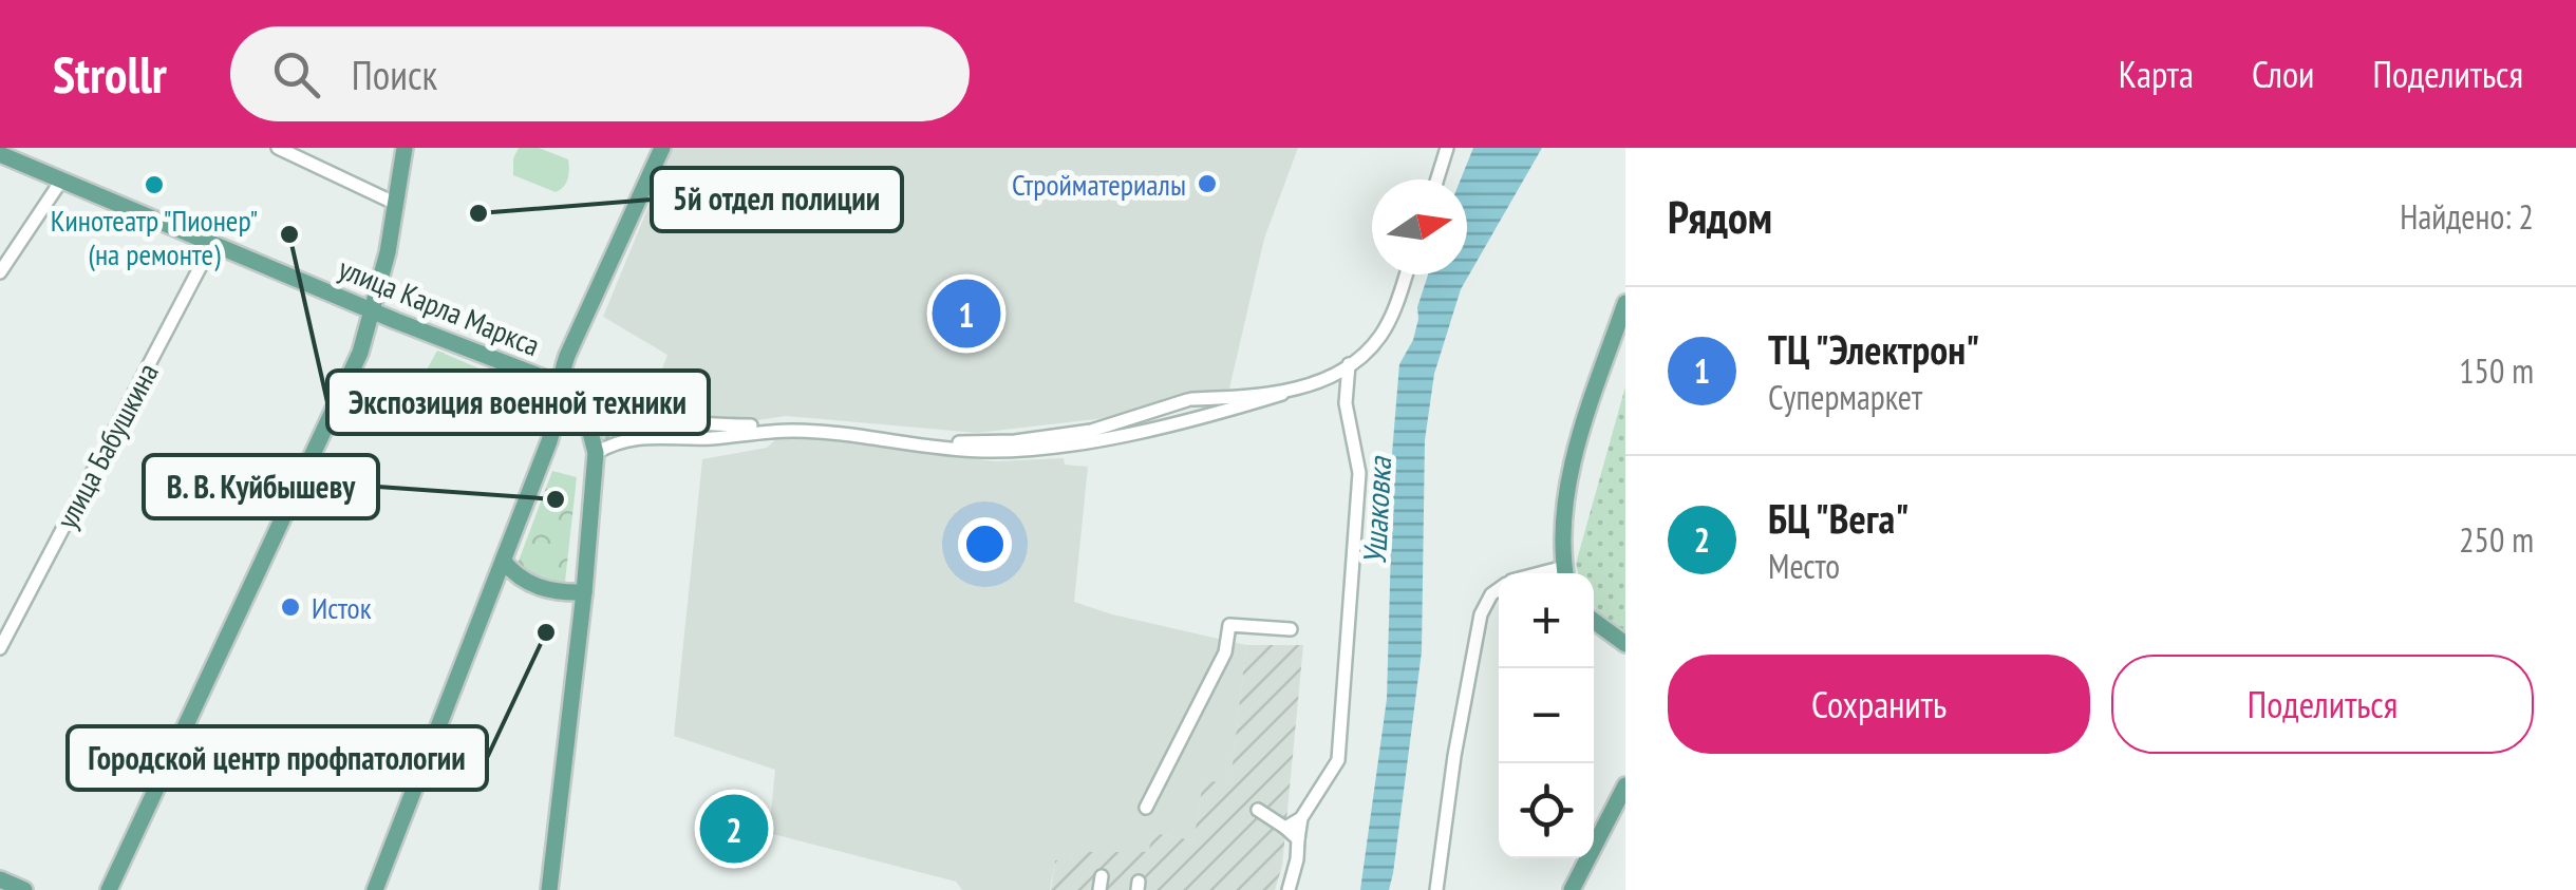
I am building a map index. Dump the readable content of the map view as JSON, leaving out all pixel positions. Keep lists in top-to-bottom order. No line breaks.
{"streets":{"main road":["улица Карла Маркса"],"street":["улица Бабушкина"]},"crossings":[["улица Карла Маркса","улица Бабушкина"]],"water":["Ушаковка"],"places":["Стройматериалы","Кинотеатр \"Пионер\" (на ремонте)","5й отдел полиции","Экспозиция военной техники","В. В. Куйбышеву","Исток","Городской центр профпатологии"],"north":"right","page":{"header":"Strollr","search":"Поиск","nav":["Карта","Слои","Поделиться"],"heading":["Рядом","Найдено: 2"],"pins":["1","2"],"list":[{"mark":"1","name":"ТЦ \"Электрон\"","note":"Супермаркет","value":"150 m"},{"mark":"2","name":"БЦ \"Вега\"","note":"Место","value":"250 m"}],"map_buttons":["+","−"],"buttons":["Сохранить","Поделиться"]}}
